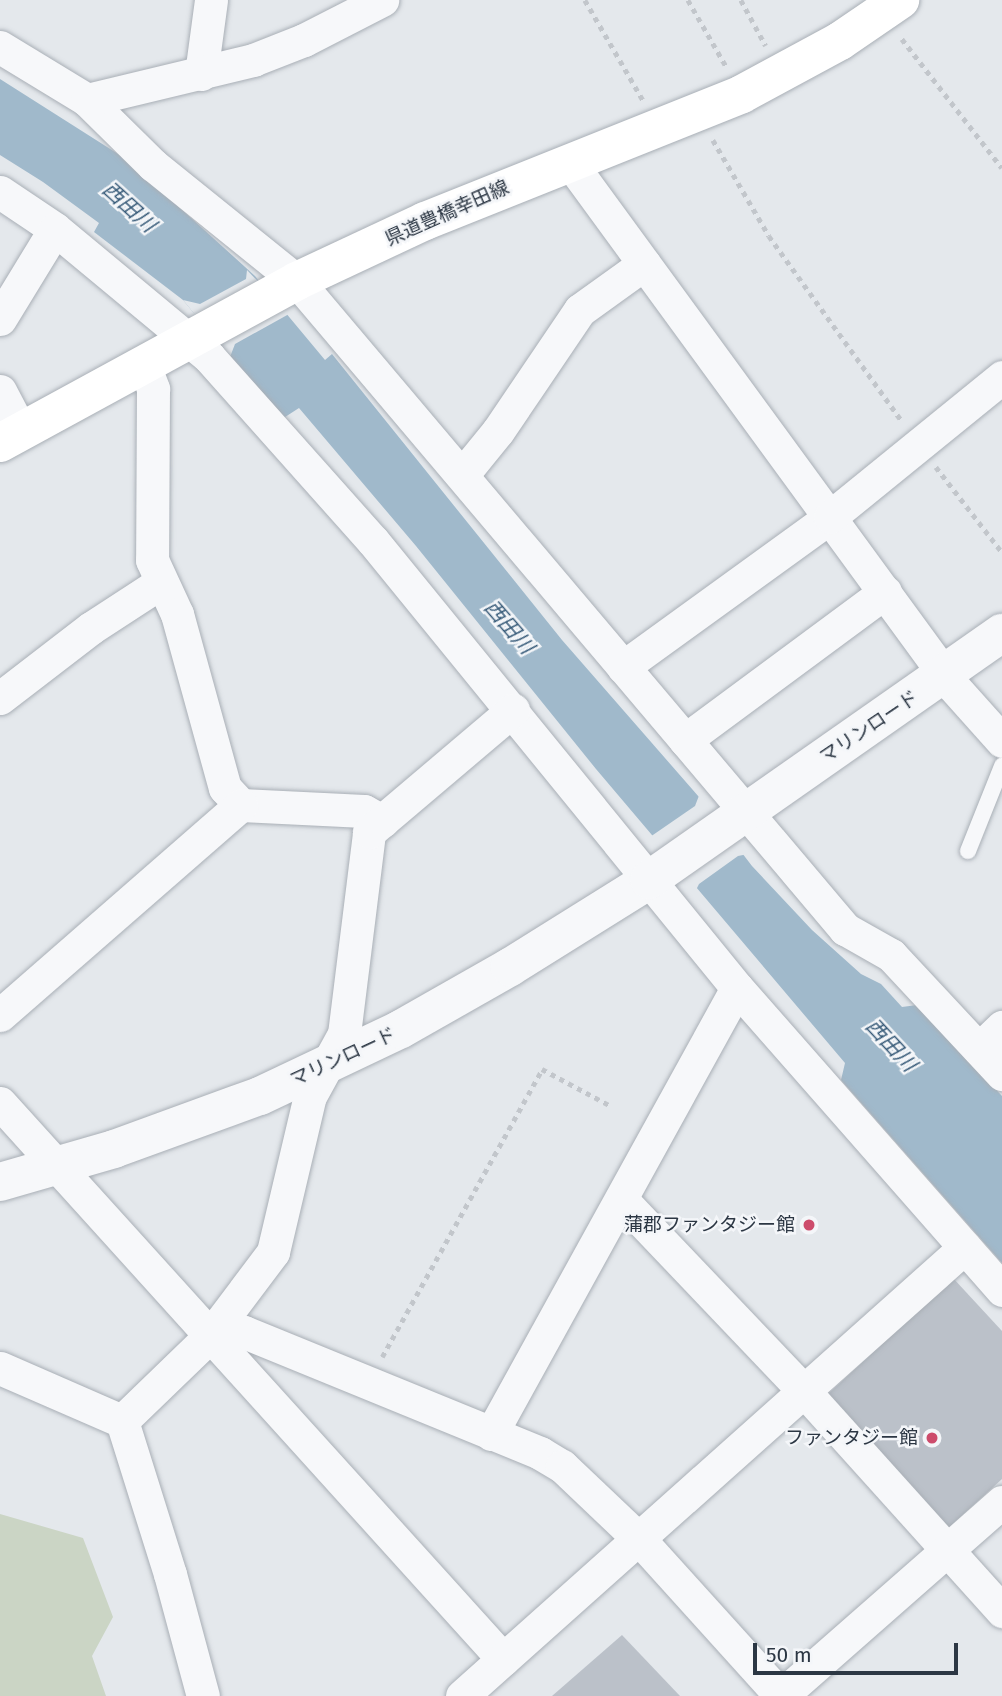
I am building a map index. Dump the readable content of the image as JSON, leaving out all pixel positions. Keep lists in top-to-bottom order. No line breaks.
{"streets":{"main road":["県道豊橋幸田線"],"street":["マリンロード"]},"water":["西田川"],"places":["蒲郡ファンタジー館","ファンタジー館"],"scale_bar":"50 m"}
